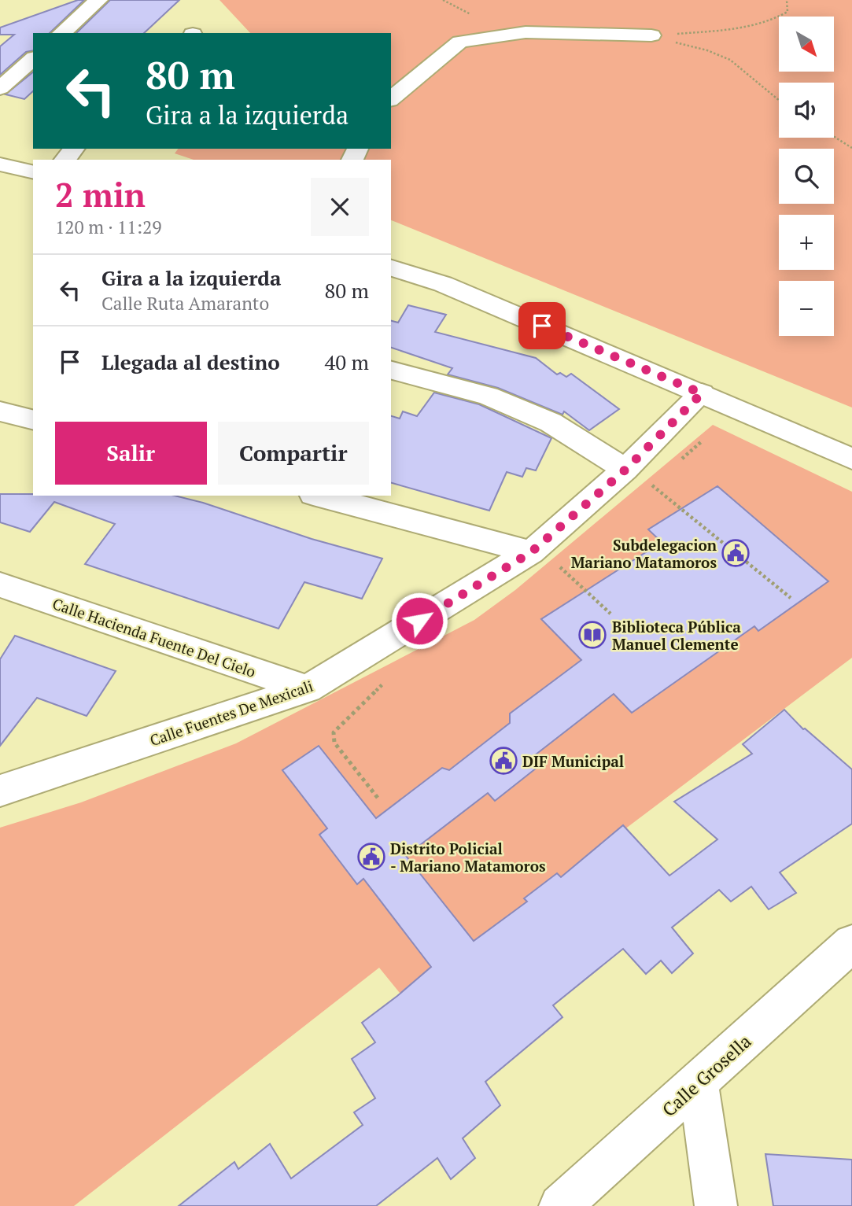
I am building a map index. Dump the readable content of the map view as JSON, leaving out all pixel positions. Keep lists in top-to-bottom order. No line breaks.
{"streets":{"street":["Calle Hacienda Fuente Del Cielo","Calle Fuentes De Mexicali","Calle Grosella"]},"crossings":[["Calle Hacienda Fuente Del Cielo","Calle Fuentes De Mexicali"]],"places":{"public building":["Subdelegacion Mariano Matamoros","DIF Municipal","Distrito Policial - Mariano Matamoros"],"library":["Biblioteca Pública Manuel Clemente"]},"north":"bottom right","page":{"map_buttons":["+","−"],"turn":["80 m","Gira a la izquierda"],"heading":["2 min","120 m · 11:29"],"list":[{"name":"Gira a la izquierda","note":"Calle Ruta Amaranto","value":"80 m"},{"name":"Llegada al destino","value":"40 m"}],"buttons":["Salir","Compartir"]}}
